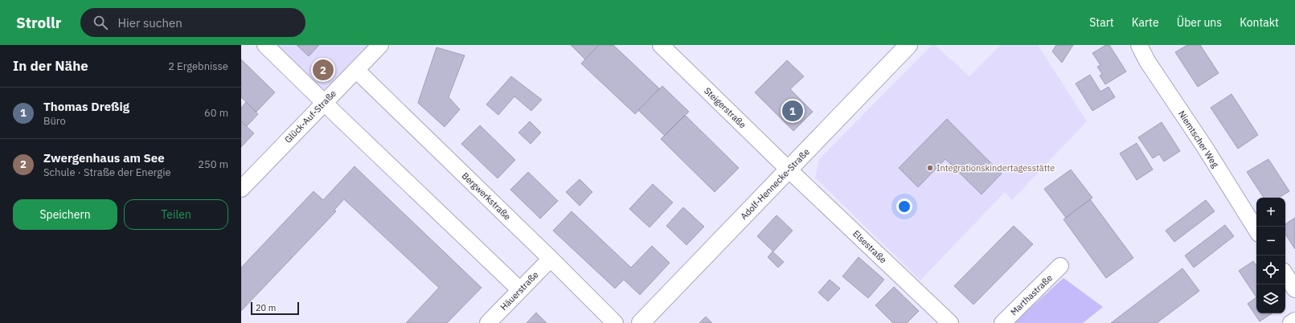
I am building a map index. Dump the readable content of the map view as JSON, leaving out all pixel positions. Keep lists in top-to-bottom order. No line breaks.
{"streets":{"street":["Steigerstraße","Glück-Auf-Straße","Niemtscher Weg","Adolf-Hennecke-Straße","Bergwerkstraße","Elsestraße","Häuerstraße","Marthastraße"]},"crossings":[["Steigerstraße","Adolf-Hennecke-Straße"],["Steigerstraße","Elsestraße"],["Glück-Auf-Straße","Bergwerkstraße"],["Adolf-Hennecke-Straße","Elsestraße"],["Bergwerkstraße","Häuerstraße"]],"places":["Integrationskindertagesstätte"],"scale_bar":"20 m","page":{"header":"Strollr","search":"Hier suchen","nav":["Start","Karte","Über uns","Kontakt"],"heading":["In der Nähe","2 Ergebnisse"],"pins":["2","1"],"list":[{"mark":"1","name":"Thomas Dreßig","note":"Büro","value":"60 m"},{"mark":"2","name":"Zwergenhaus am See","note":"Schule · Straße der Energie","value":"250 m"}],"buttons":["Speichern","Teilen"],"map_buttons":["+","−"],"scale":"20 m"}}
